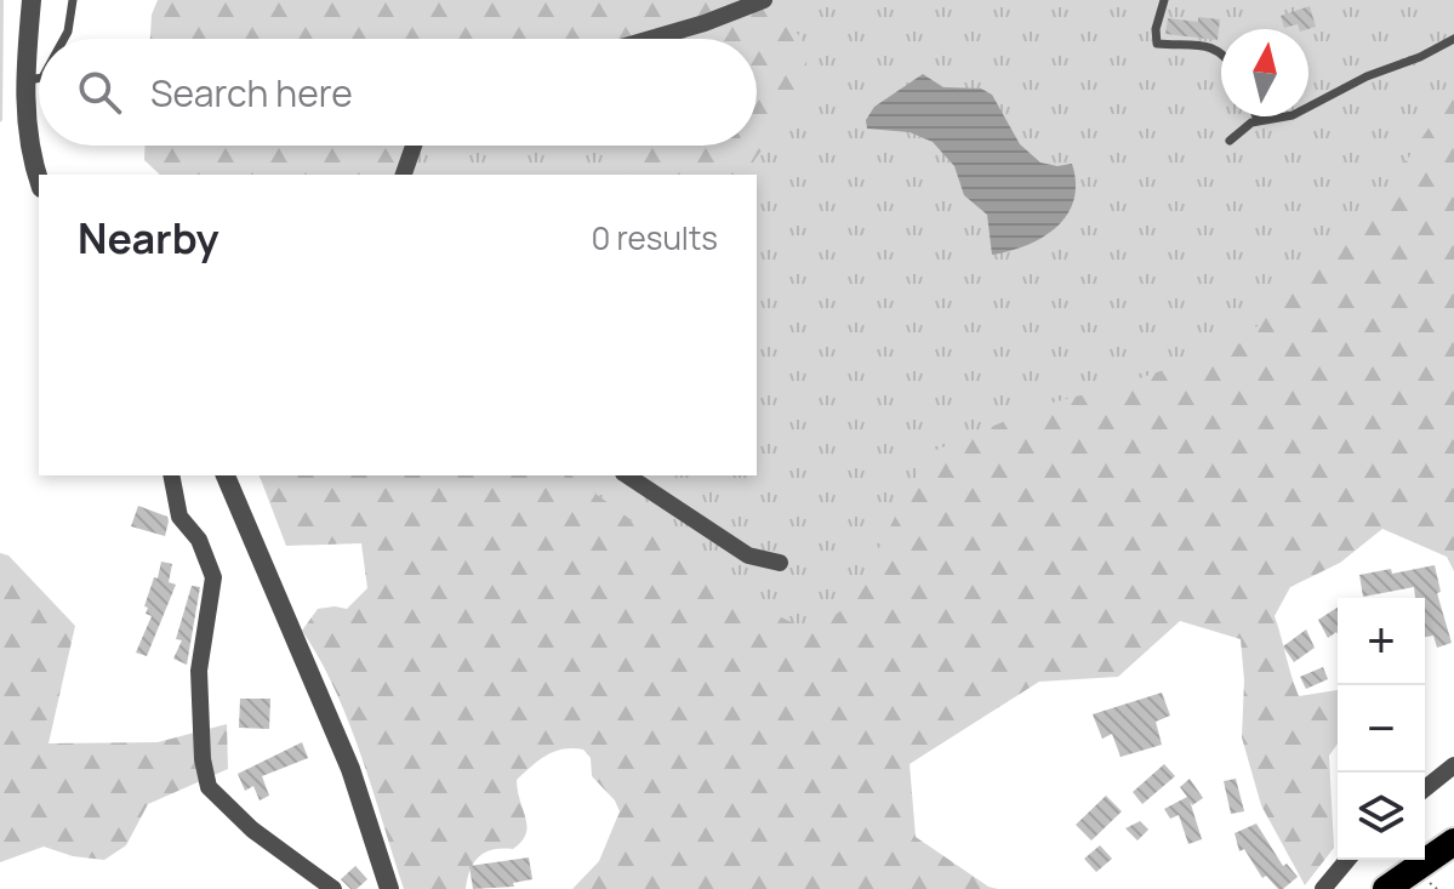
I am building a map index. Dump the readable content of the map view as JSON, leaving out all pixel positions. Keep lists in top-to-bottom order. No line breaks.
{"north":"top","page":{"search":"Search here","heading":["Nearby","0 results"],"map_buttons":["+","−"]}}
